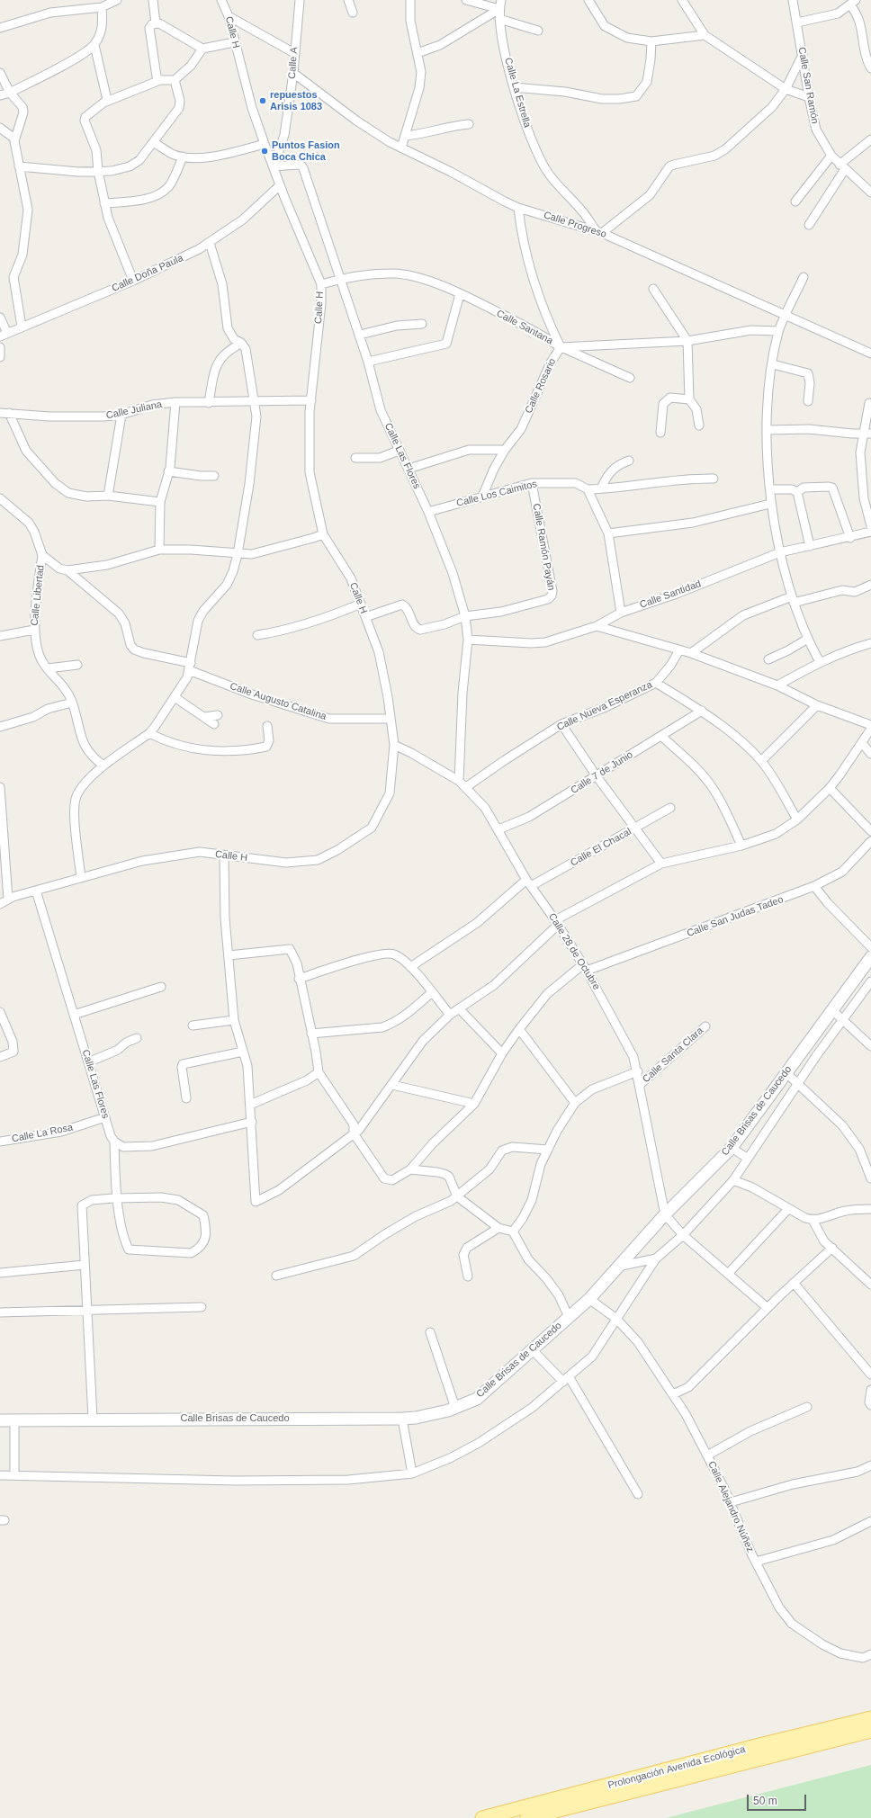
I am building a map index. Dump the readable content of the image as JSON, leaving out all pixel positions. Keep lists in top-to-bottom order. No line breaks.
{"streets":{"main road":["Prolongación Avenida Ecológica"],"street":["Calle H","Calle A","Calle San Ramón","Calle La Estrella","Calle Progreso","Calle Doña Paula","Calle Santana","Calle Rosario","Calle Juliana","Calle Las Flores","Calle Los Caimitos","Calle Ramón Payán","Calle Santidad","Calle Libertad","Calle Augusto Catalina","Calle Nueva Esperanza","Calle 7 de Junio","Calle El Chacal","Calle San Judas Tadeo","Calle 28 de Octubre","Calle Santa Clara","Calle Brisas de Caucedo","Calle La Rosa","Calle Alejandro Núñez"]},"crossings":[["Calle H","Calle A"],["Calle H","Calle Doña Paula"],["Calle H","Calle Santana"],["Calle H","Calle Juliana"],["Calle H","Calle Las Flores"],["Calle H","Calle Ramón Payán"],["Calle H","Calle Augusto Catalina"],["Calle H","Calle 28 de Octubre"],["Calle A","Calle Progreso"],["Calle A","Calle Las Flores"],["Calle La Estrella","Calle Progreso"],["Calle Progreso","Calle Rosario"],["Calle Santana","Calle Rosario"],["Calle Santana","Calle Las Flores"],["Calle Rosario","Calle Los Caimitos"],["Calle Las Flores","Calle Los Caimitos"],["Calle Las Flores","Calle Ramón Payán"],["Calle Las Flores","Calle Santidad"],["Calle Las Flores","Calle 28 de Octubre"],["Calle Las Flores","Calle La Rosa"],["Calle Los Caimitos","Calle Ramón Payán"],["Calle Nueva Esperanza","Calle 28 de Octubre"],["Calle 7 de Junio","Calle 28 de Octubre"],["Calle El Chacal","Calle 28 de Octubre"],["Calle San Judas Tadeo","Calle 28 de Octubre"],["Calle 28 de Octubre","Calle Santa Clara"],["Calle 28 de Octubre","Calle Brisas de Caucedo"],["Calle Brisas de Caucedo","Calle Alejandro Núñez"]],"places":["repuestos Arisis 1083","Puntos Fasion Boca Chica"],"scale_bar":"50 m"}
